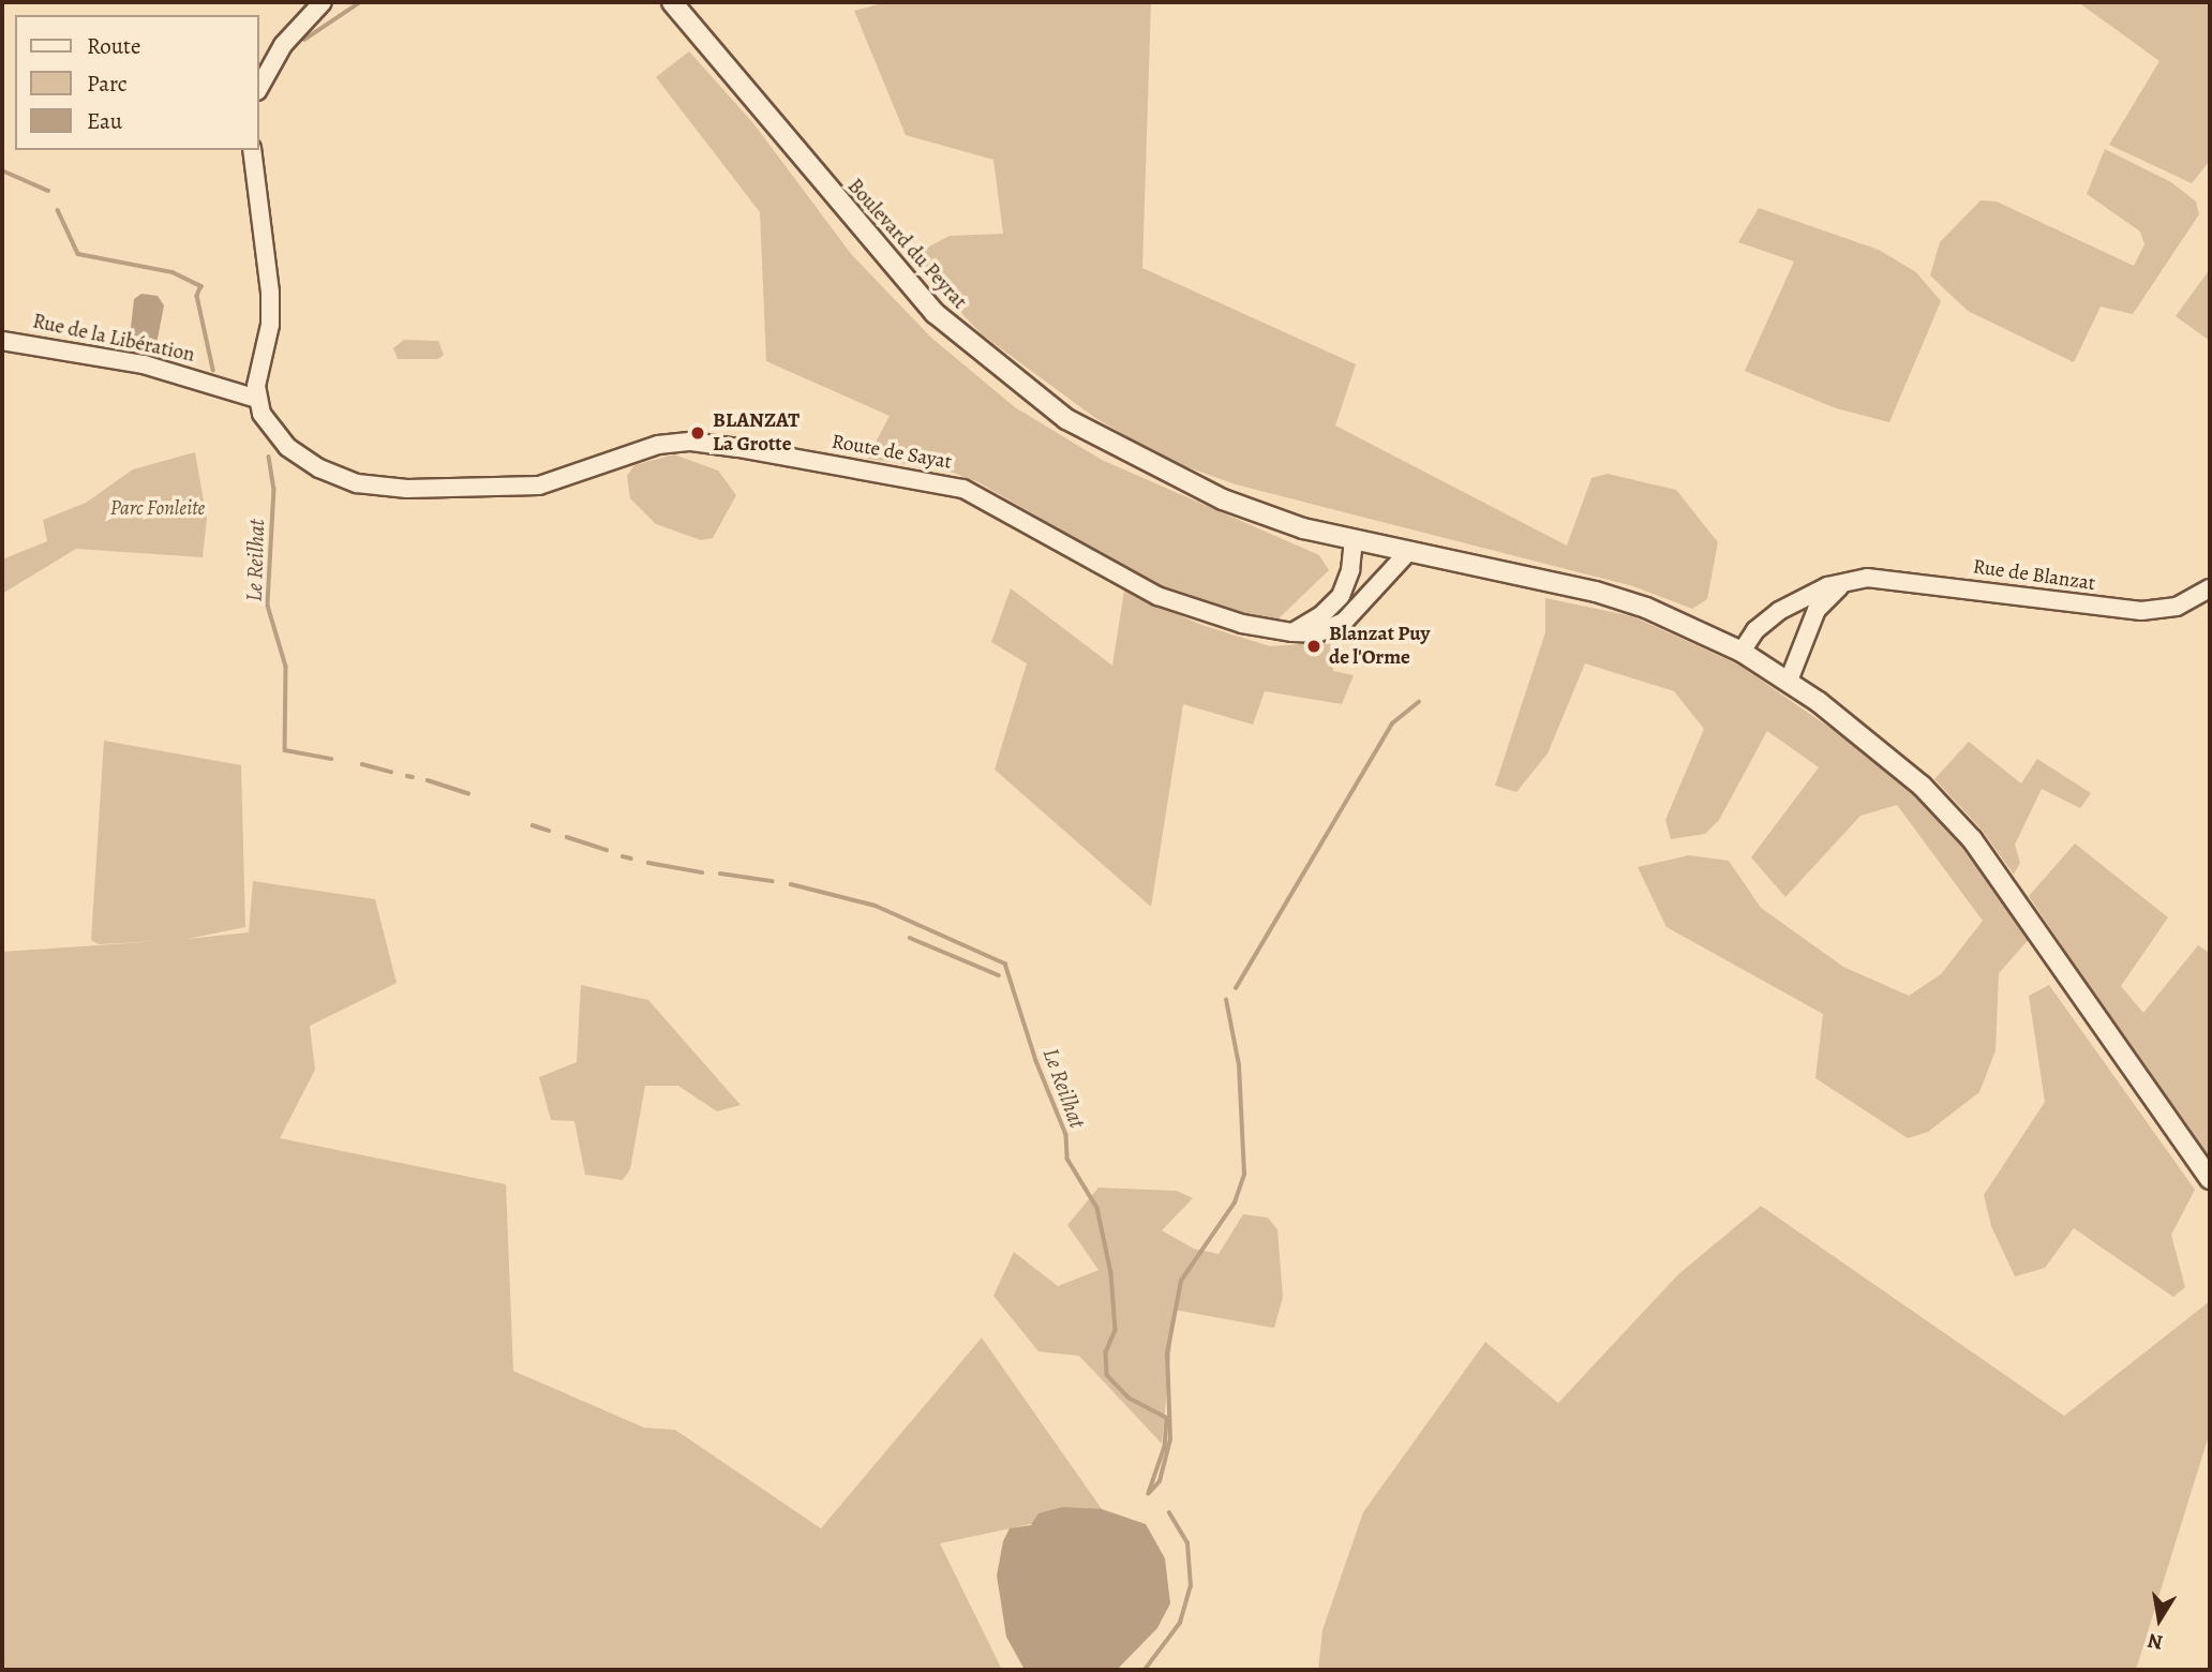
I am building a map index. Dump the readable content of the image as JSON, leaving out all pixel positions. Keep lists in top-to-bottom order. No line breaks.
{"streets":{"main road":["Boulevard du Peyrat"],"street":["Rue de la Libération","Route de Sayat","Rue de Blanzat"]},"crossings":[["Boulevard du Peyrat","Route de Sayat"],["Boulevard du Peyrat","Rue de Blanzat"],["Rue de la Libération","Route de Sayat"]],"water":["Le Reilhat"],"parks":["Parc Fonleite"],"places":["BLANZAT La Grotte","Blanzat Puy de l'Orme"],"legend":["Route","Parc","Eau"],"north":"bottom"}
